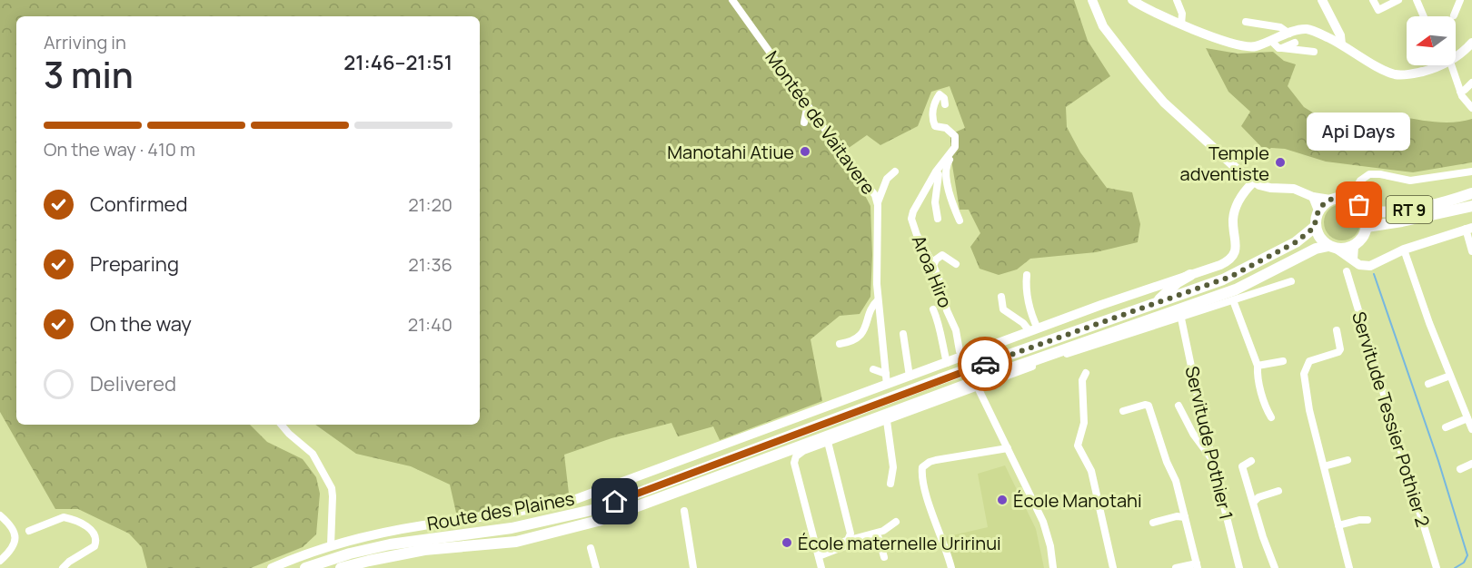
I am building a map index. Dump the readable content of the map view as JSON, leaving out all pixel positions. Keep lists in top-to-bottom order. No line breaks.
{"streets":{"highway":["RT 9","Route des Plaines"],"street":["Montée de Vaitavere","Aroa Hiro","Servitude Tessier Pothier 2","Servitude Pothier 1"]},"crossings":[["Montée de Vaitavere","Route des Plaines"],["RT 9","Route des Plaines"],["Aroa Hiro","Route des Plaines"]],"places":["Manotahi Atiue","Temple adventiste","Api Days","École Manotahi","École maternelle Uririnui"],"north":"left","page":{"heading":["3 min","Arriving in","21:46–21:51"],"bar":"On the way · 410 m","bubble":"Api Days","list":[["Confirmed","21:20"],["Preparing","21:36"],["On the way","21:40"],"Delivered"]}}
